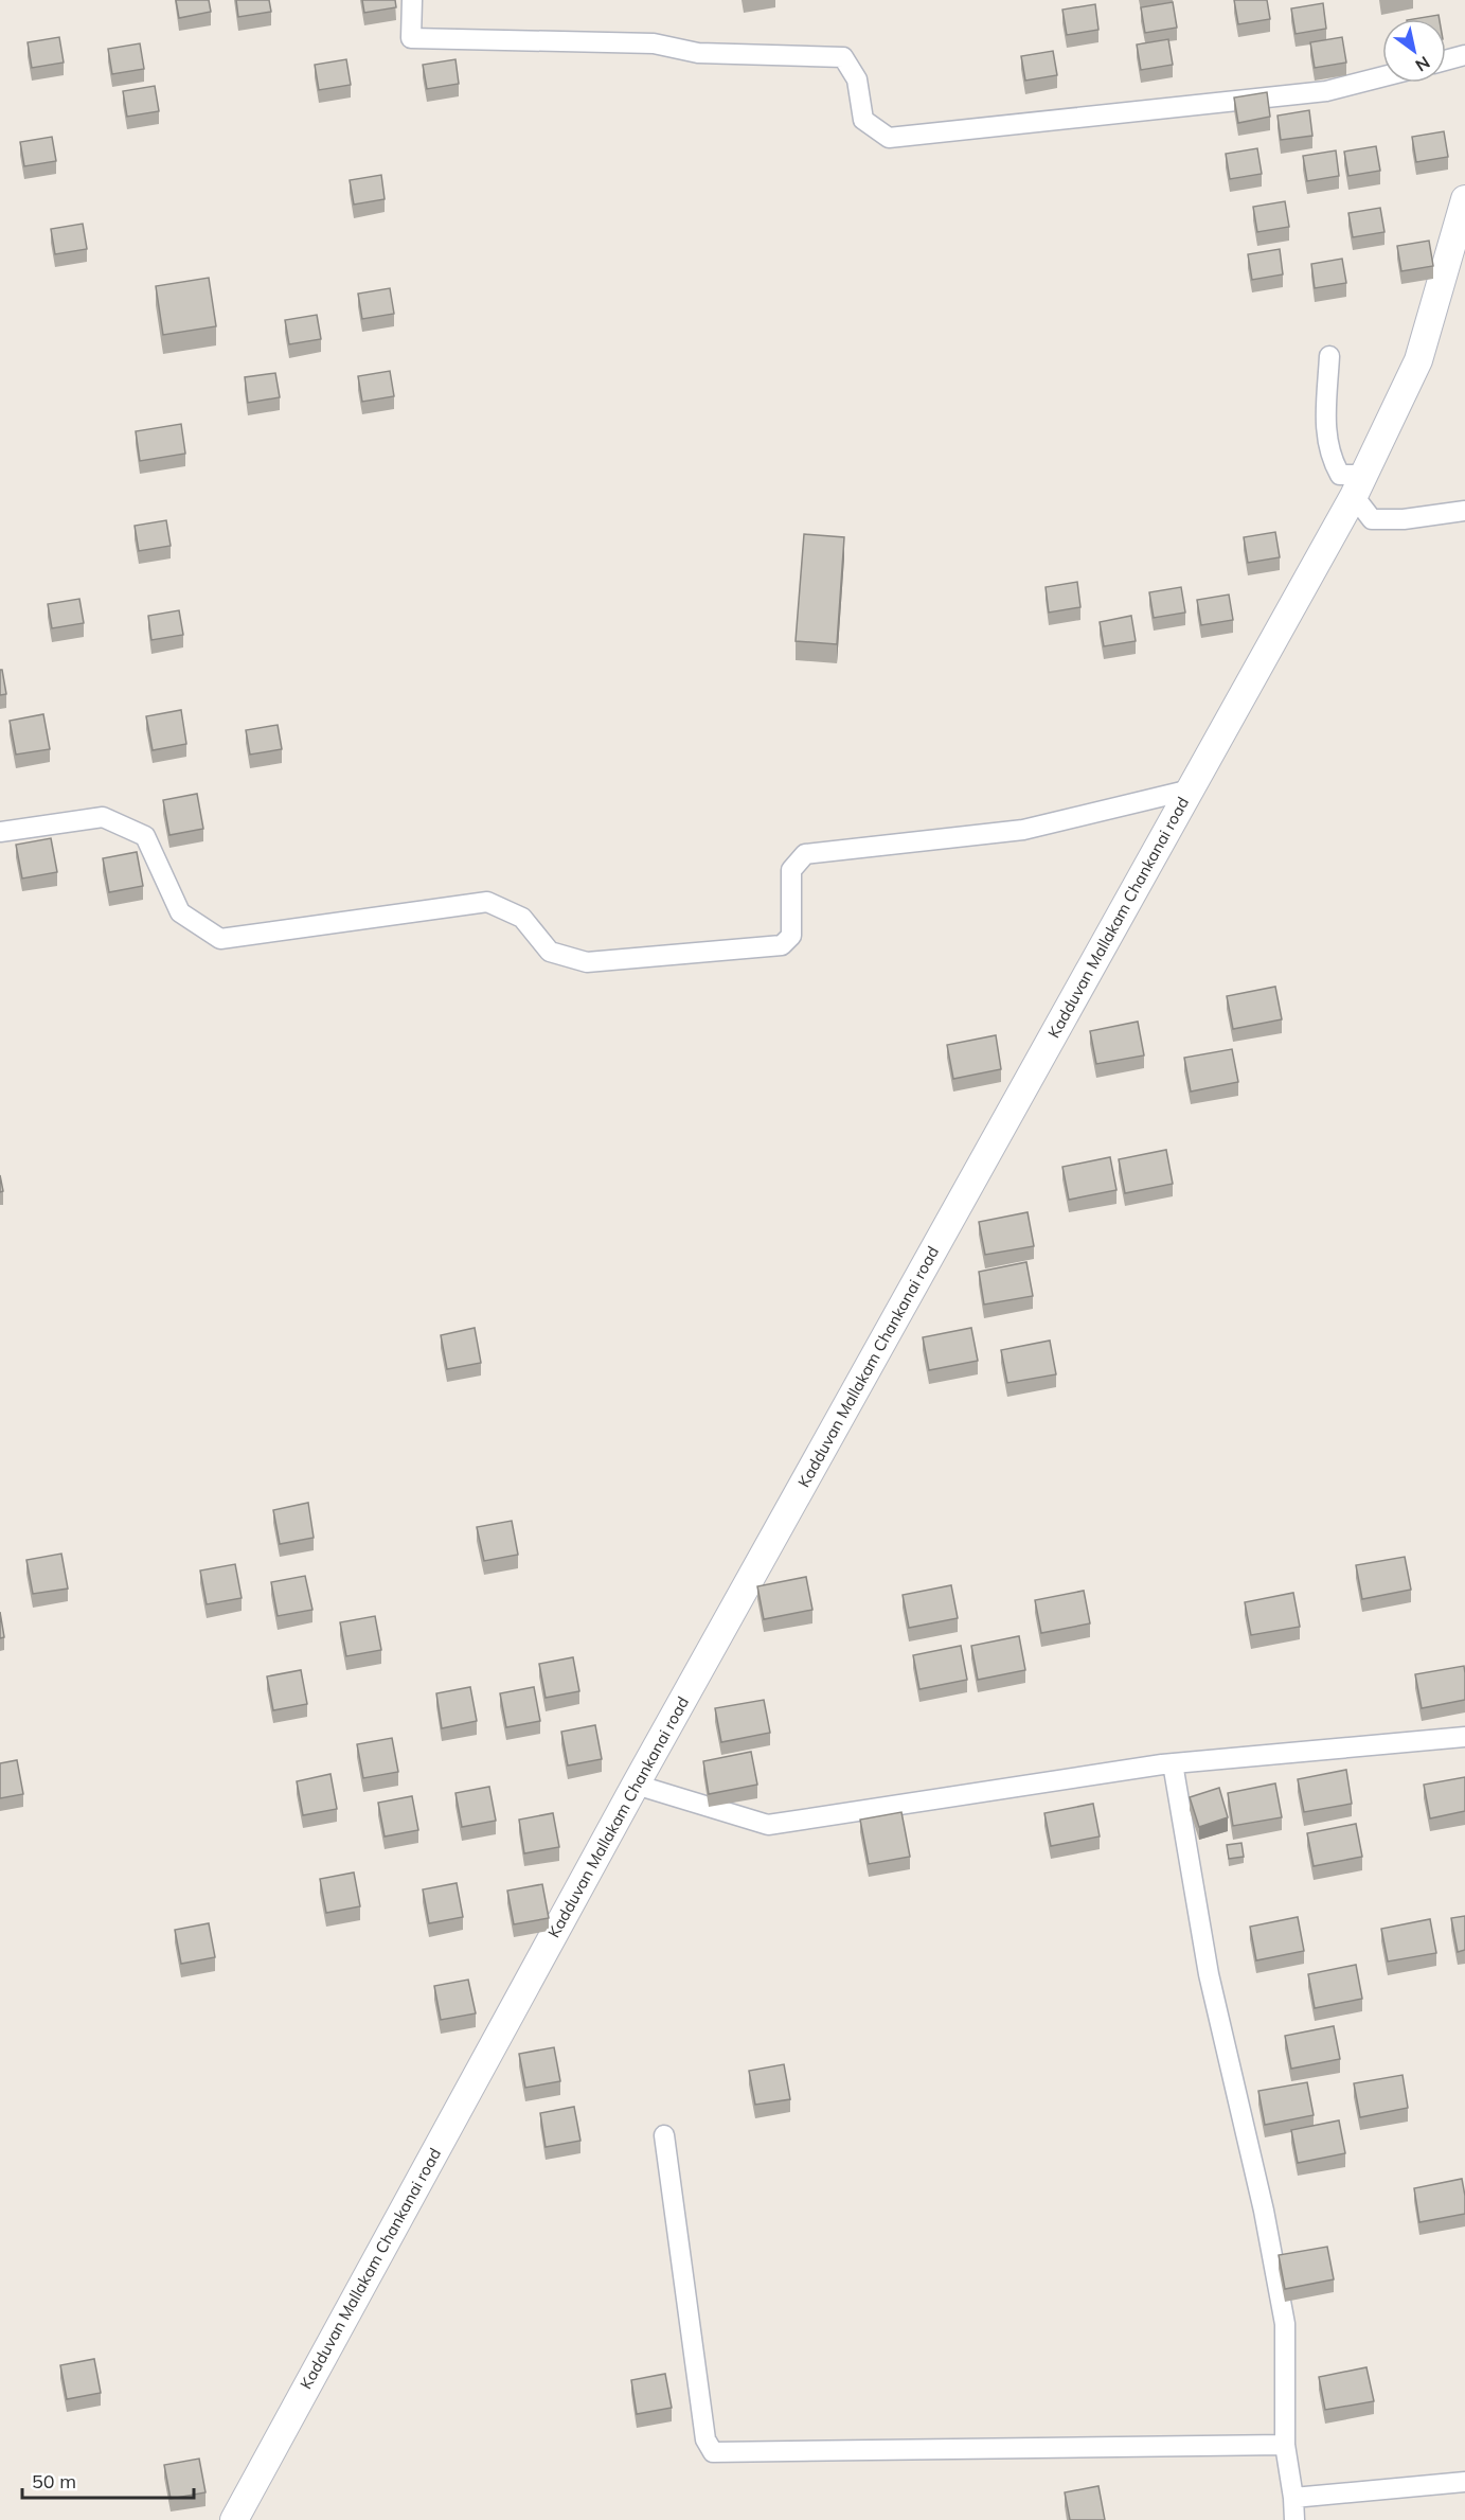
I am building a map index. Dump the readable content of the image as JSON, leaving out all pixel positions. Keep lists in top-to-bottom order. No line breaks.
{"streets":{"main road":["Kadduvan Mallakam Chankanai road"]},"scale_bar":"50 m","north":"bottom right"}
